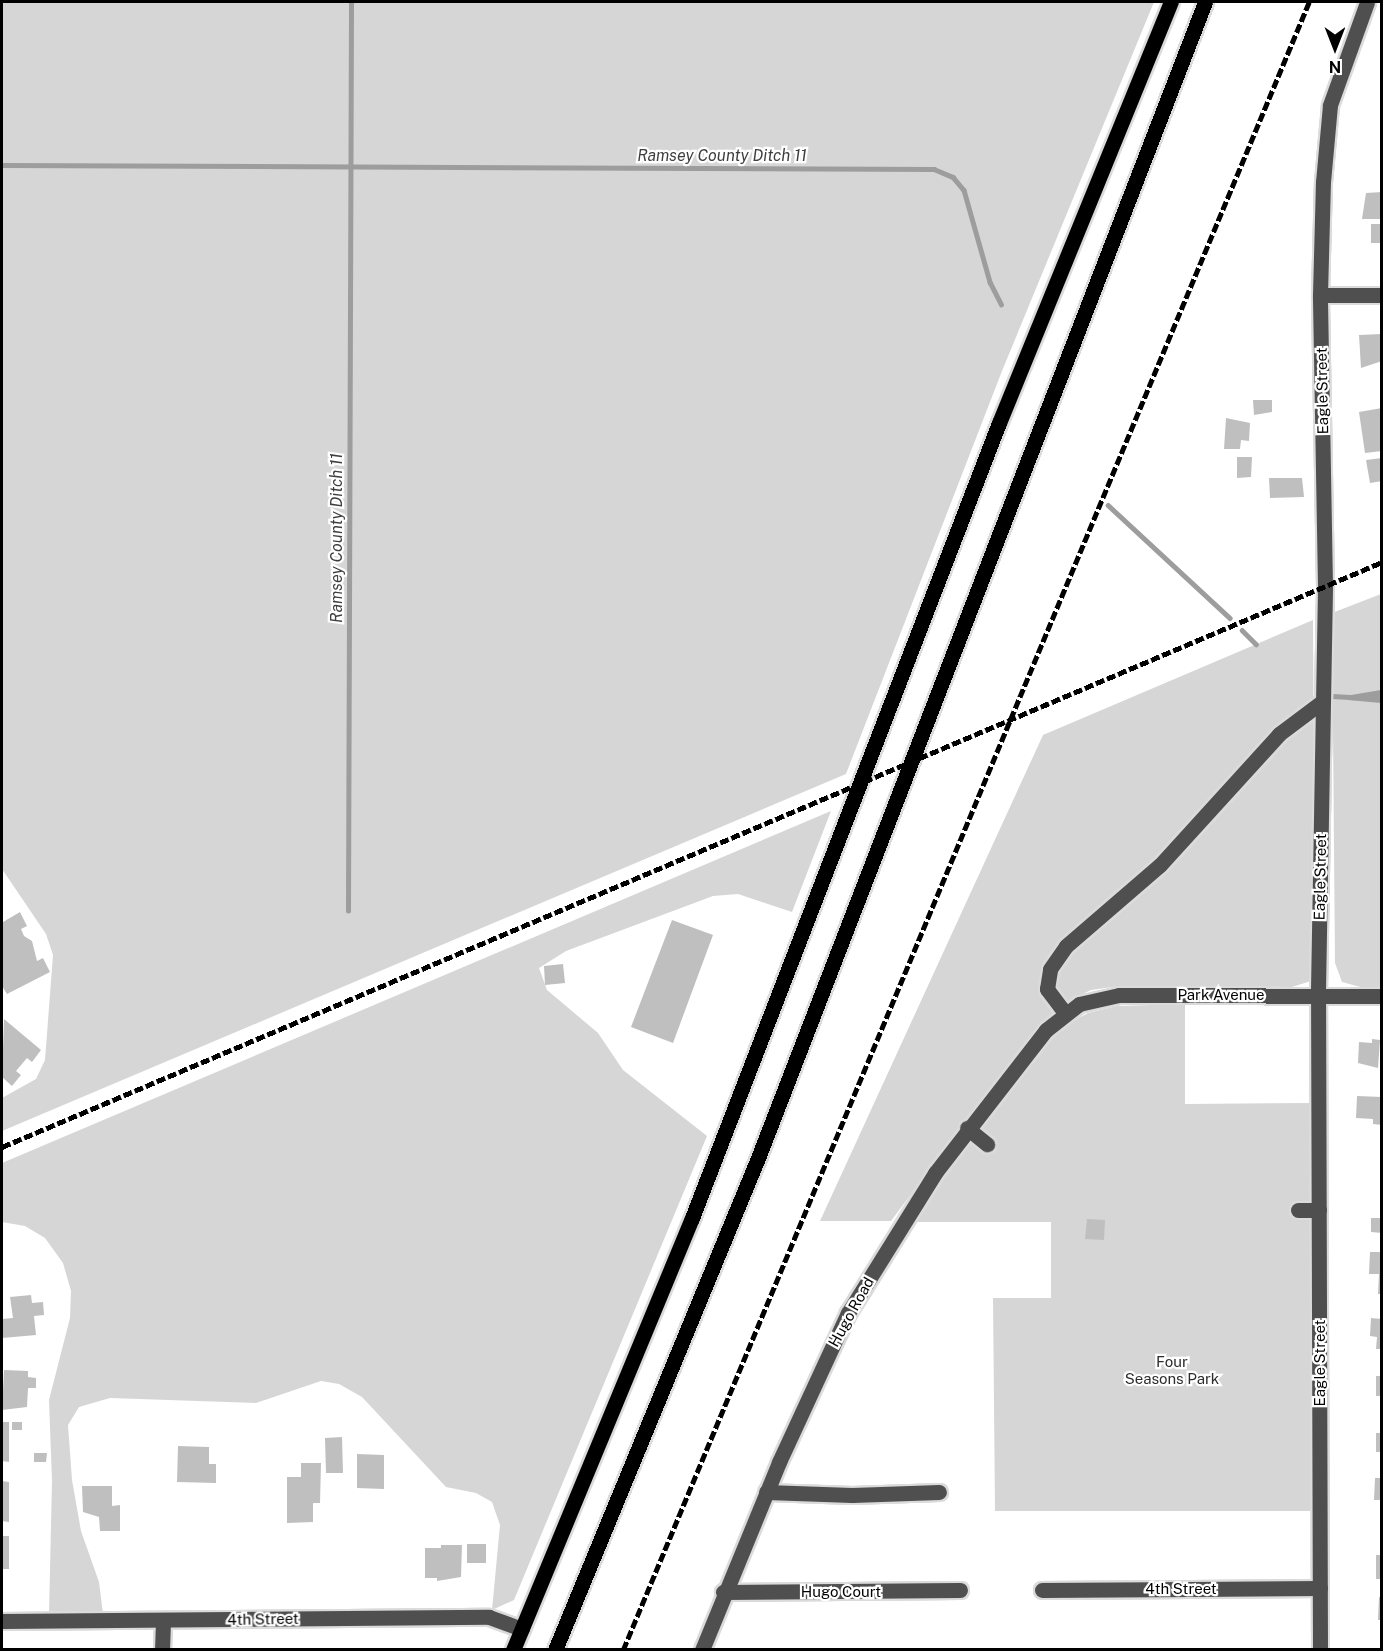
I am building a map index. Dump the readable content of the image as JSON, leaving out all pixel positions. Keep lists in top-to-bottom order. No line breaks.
{"streets":{"street":["Eagle Street","Park Avenue","Hugo Road","4th Street","Hugo Court"]},"crossings":[["Eagle Street","Park Avenue"],["Eagle Street","4th Street"],["Park Avenue","Hugo Road"],["Hugo Road","Hugo Court"]],"water":["Ramsey County Ditch 11"],"parks":["Four Seasons Park"],"north":"bottom"}
